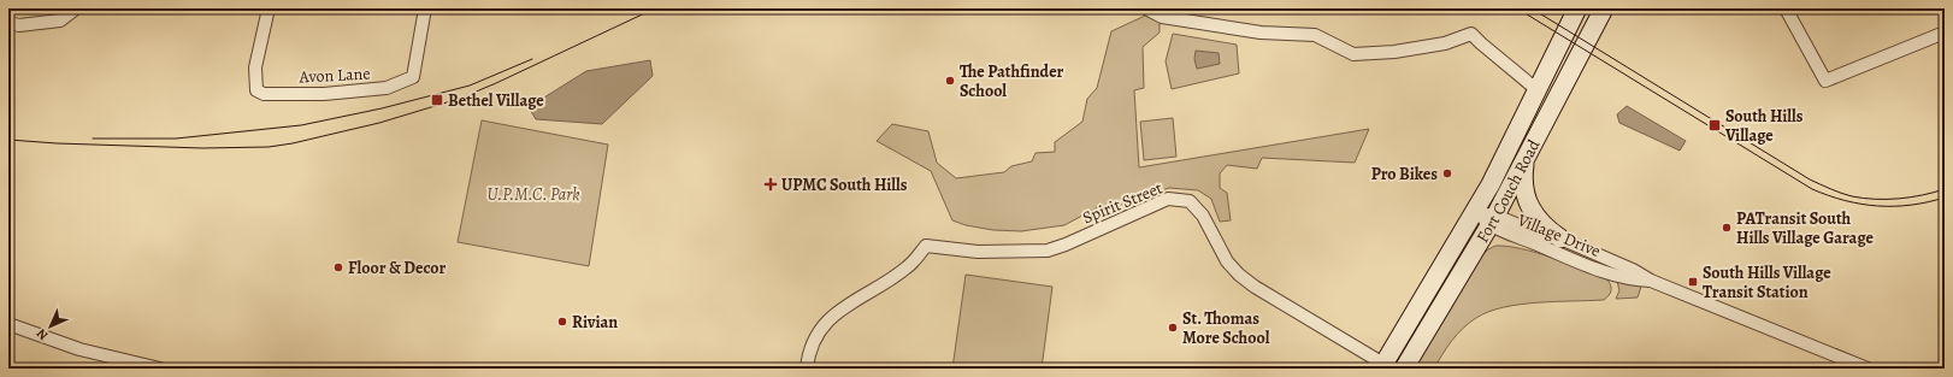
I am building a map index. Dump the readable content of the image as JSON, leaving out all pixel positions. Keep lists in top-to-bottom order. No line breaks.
{"streets":{"street":["Avon Lane","Fort Couch Road","Spirit Street","Village Drive"]},"crossings":[["Fort Couch Road","Spirit Street"],["Fort Couch Road","Village Drive"]],"parks":["U.P.M.C. Park"],"places":{"other":["The Pathfinder School","Pro Bikes","PATransit South Hills Village Garage","Floor & Decor","Rivian","St. Thomas More School"],"transit":["Bethel Village","South Hills Village","South Hills Village Transit Station"],"health":["UPMC South Hills"]},"north":"bottom left"}
